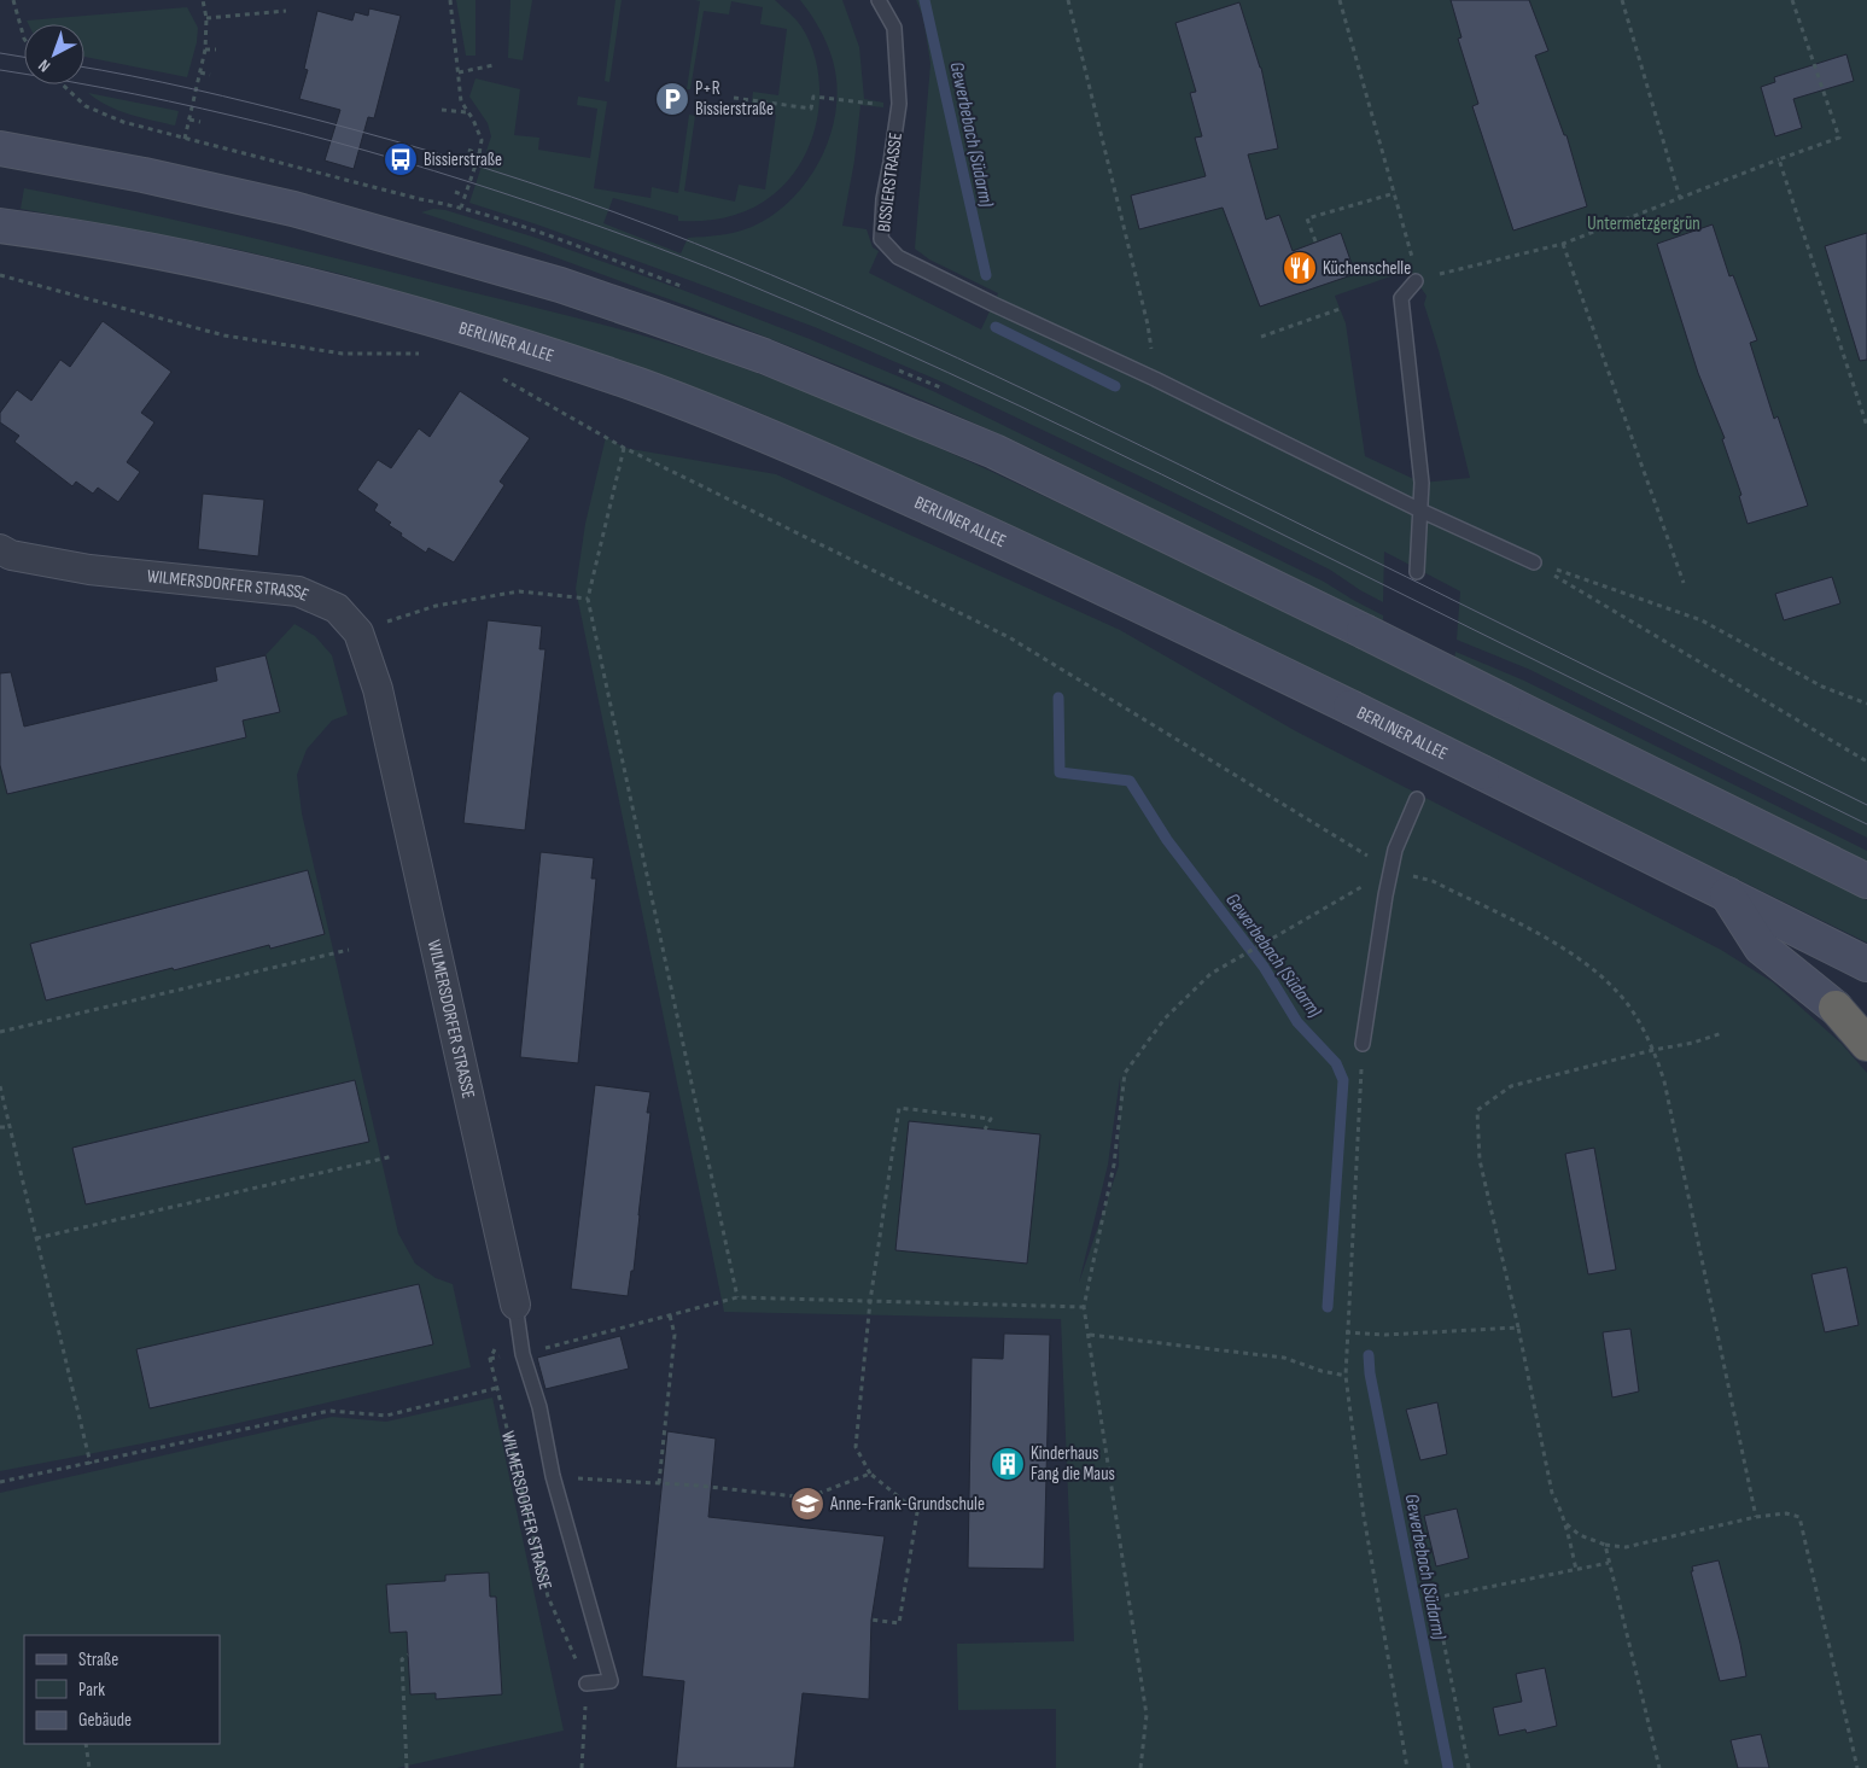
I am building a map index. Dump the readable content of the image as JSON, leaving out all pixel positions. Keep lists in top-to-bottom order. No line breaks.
{"streets":{"main road":["BERLINER ALLEE"],"street":["WILMERSDORFER STRASSE"],"lane":["BISSIERSTRASSE"]},"water":["Gewerbebach (Südarm)"],"parks":["Untermetzgergrün"],"places":{"parking":["P+R Bissierstraße"],"bus stop":["Bissierstraße"],"restaurant":["Küchenschelle"],"building":["Kinderhaus Fang die Maus"],"school or university":["Anne-Frank-Grundschule"]},"legend":["Straße","Park","Gebäude"],"north":"bottom left"}
